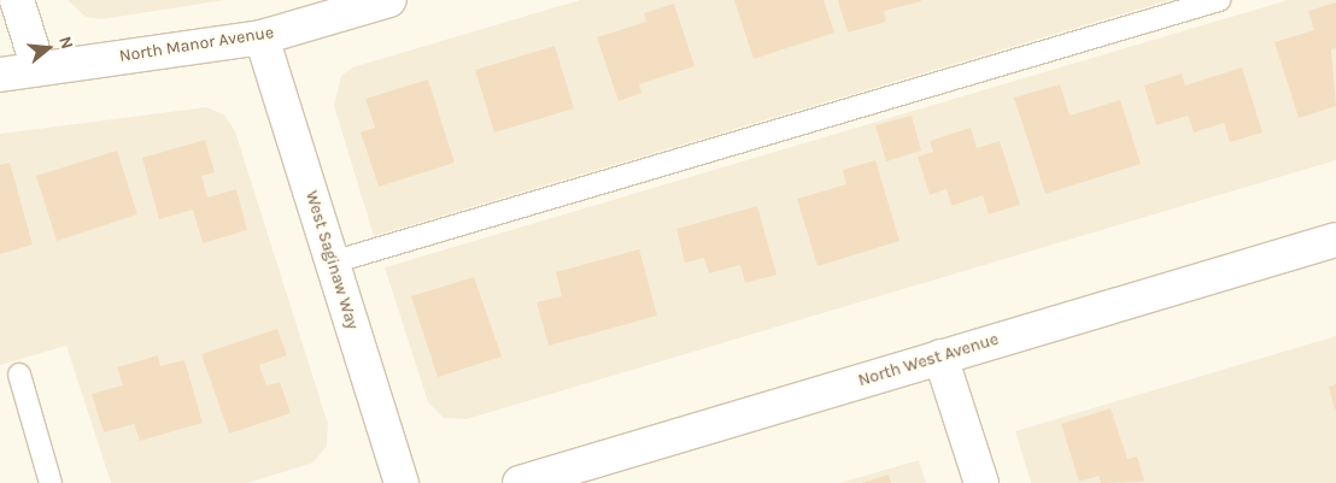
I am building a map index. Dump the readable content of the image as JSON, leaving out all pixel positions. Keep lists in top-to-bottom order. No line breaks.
{"streets":{"street":["North Manor Avenue","West Saginaw Way","North West Avenue"]},"crossings":[["North Manor Avenue","West Saginaw Way"]],"north":"right"}
